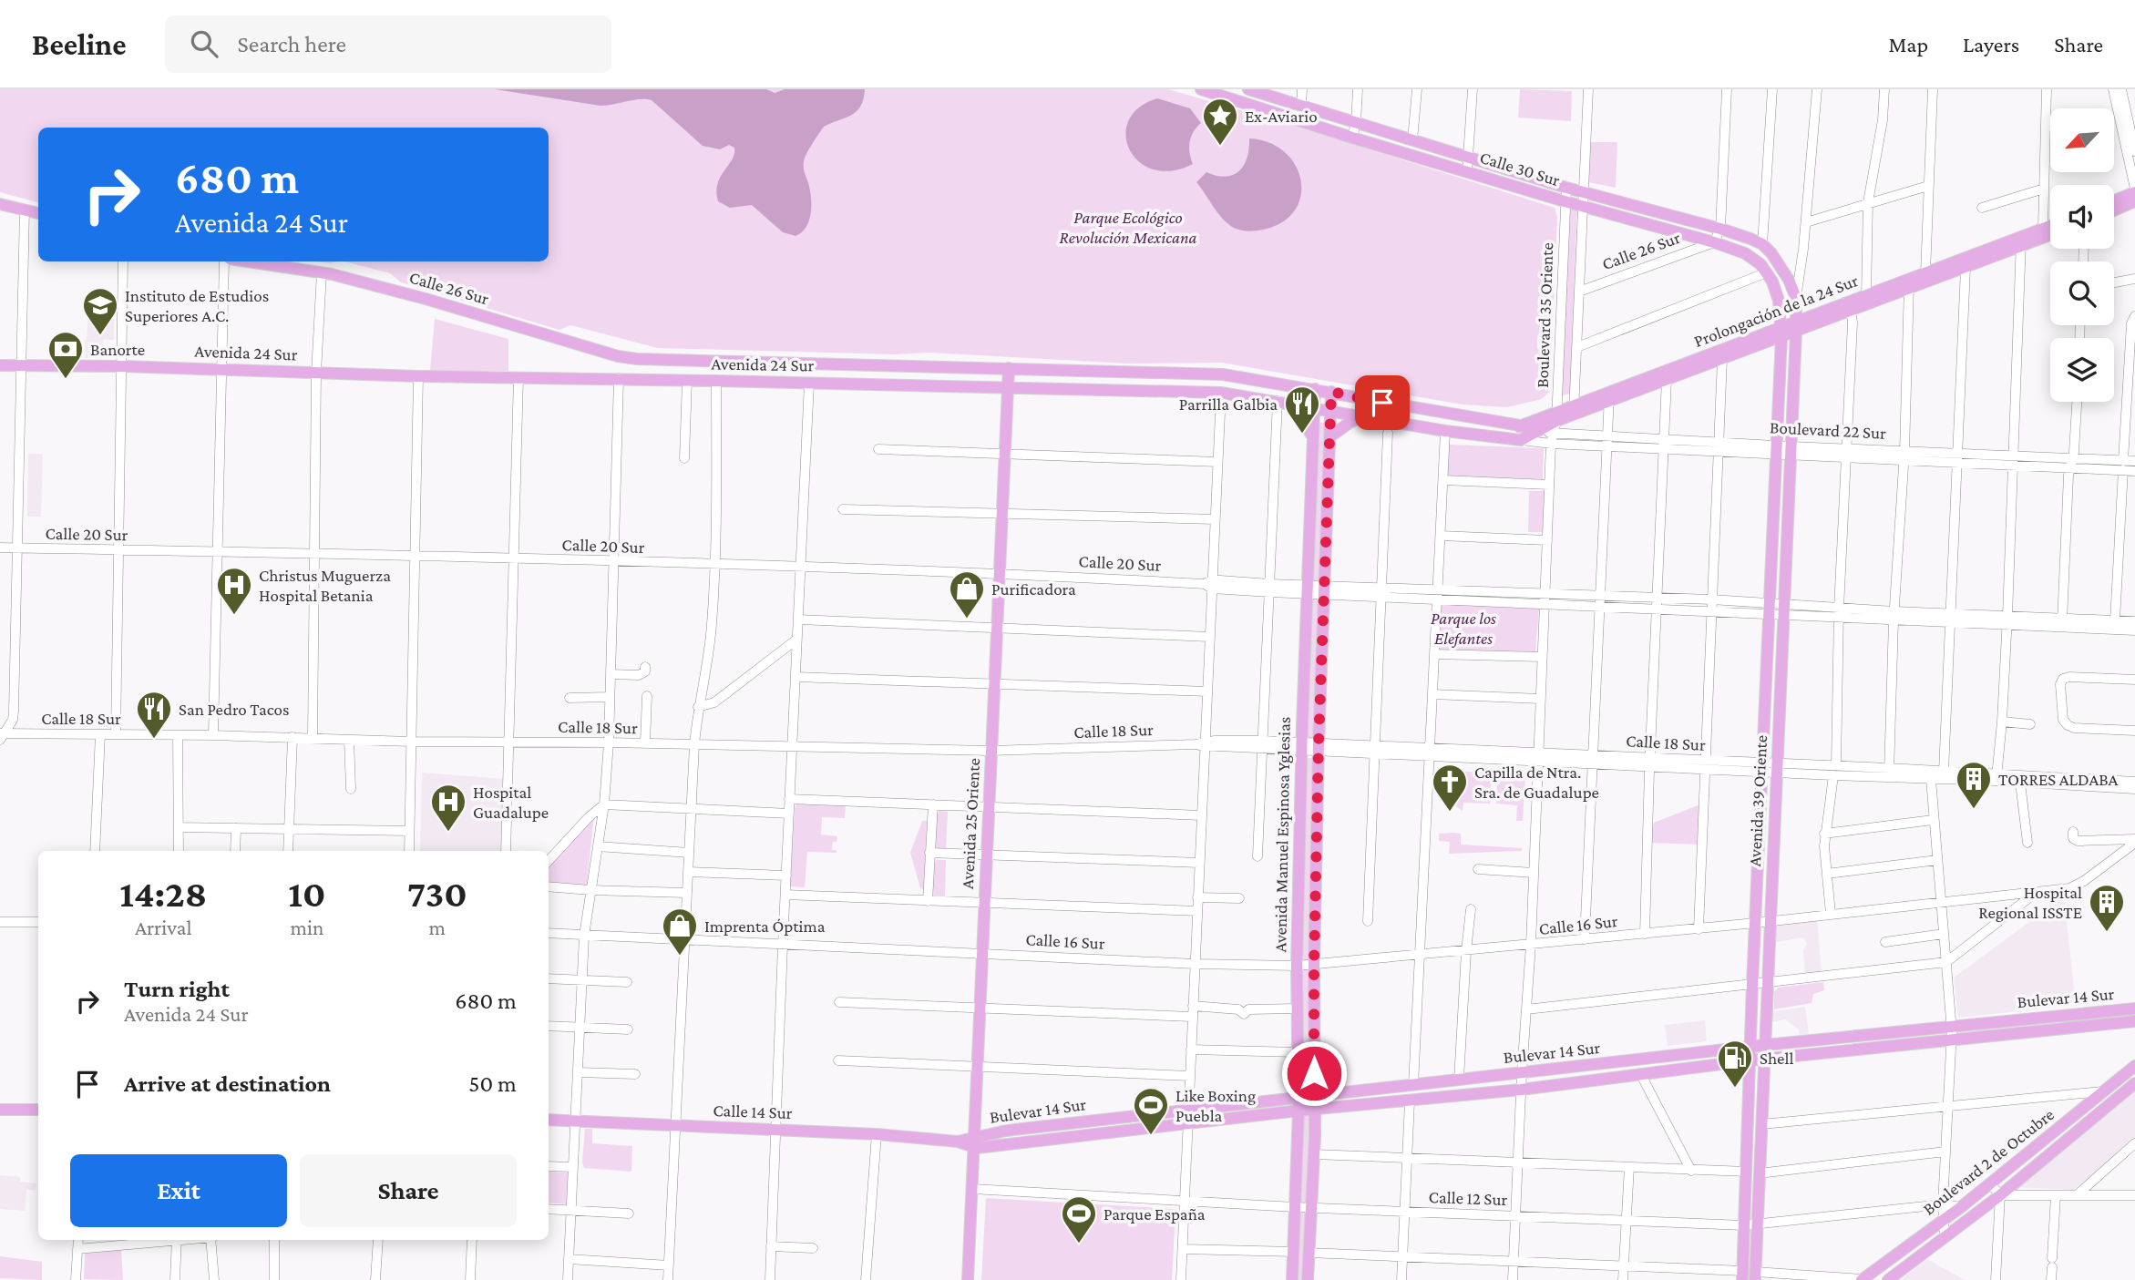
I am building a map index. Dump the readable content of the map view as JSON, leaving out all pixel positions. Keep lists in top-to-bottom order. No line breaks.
{"streets":{"main road":["Calle 30 Sur","Calle 26 Sur","Prolongación de la 24 Sur","Avenida 24 Sur","Boulevard 22 Sur","Avenida 39 Oriente","Avenida 25 Oriente","Avenida Manuel Espinosa Yglesias","Bulevar 14 Sur","Calle 14 Sur","Boulevard 2 de Octubre"],"street":["Boulevard 35 Oriente","Calle 20 Sur","Calle 18 Sur","Calle 16 Sur","Calle 12 Sur"]},"crossings":[["Calle 30 Sur","Calle 26 Sur"],["Calle 30 Sur","Prolongación de la 24 Sur"],["Calle 30 Sur","Boulevard 35 Oriente"],["Calle 30 Sur","Avenida 39 Oriente"],["Calle 26 Sur","Boulevard 35 Oriente"],["Calle 26 Sur","Avenida 24 Sur"],["Prolongación de la 24 Sur","Boulevard 35 Oriente"],["Prolongación de la 24 Sur","Avenida 24 Sur"],["Prolongación de la 24 Sur","Boulevard 22 Sur"],["Prolongación de la 24 Sur","Avenida 39 Oriente"],["Boulevard 35 Oriente","Boulevard 22 Sur"],["Boulevard 35 Oriente","Calle 20 Sur"],["Boulevard 35 Oriente","Calle 18 Sur"],["Boulevard 35 Oriente","Calle 16 Sur"],["Boulevard 35 Oriente","Bulevar 14 Sur"],["Boulevard 35 Oriente","Calle 12 Sur"],["Avenida 24 Sur","Boulevard 22 Sur"],["Avenida 24 Sur","Avenida 25 Oriente"],["Avenida 24 Sur","Avenida Manuel Espinosa Yglesias"],["Boulevard 22 Sur","Avenida 39 Oriente"],["Calle 20 Sur","Avenida 39 Oriente"],["Calle 20 Sur","Avenida 25 Oriente"],["Calle 20 Sur","Avenida Manuel Espinosa Yglesias"],["Calle 18 Sur","Avenida 39 Oriente"],["Calle 18 Sur","Avenida 25 Oriente"],["Calle 18 Sur","Avenida Manuel Espinosa Yglesias"],["Avenida 39 Oriente","Calle 16 Sur"],["Avenida 39 Oriente","Bulevar 14 Sur"],["Avenida 39 Oriente","Calle 12 Sur"],["Avenida 25 Oriente","Calle 16 Sur"],["Avenida 25 Oriente","Bulevar 14 Sur"],["Avenida 25 Oriente","Calle 14 Sur"],["Avenida 25 Oriente","Calle 12 Sur"],["Avenida Manuel Espinosa Yglesias","Calle 16 Sur"],["Avenida Manuel Espinosa Yglesias","Bulevar 14 Sur"],["Avenida Manuel Espinosa Yglesias","Calle 12 Sur"],["Bulevar 14 Sur","Calle 14 Sur"],["Boulevard 2 de Octubre","Calle 12 Sur"]],"parks":["Parque Ecológico Revolución Mexicana","Parque los Elefantes"],"places":{"place":["Ex-Aviario"],"school or university":["Instituto de Estudios Superiores A.C."],"bank":["Banorte"],"restaurant":["Parrilla Galbia","San Pedro Tacos"],"hospital":["Christus Muguerza Hospital Betania","Hospital Guadalupe"],"shop":["Purificadora","Imprenta Óptima"],"building":["TORRES ALDABA","Hospital Regional ISSTE"],"church":["Capilla de Ntra. Sra. de Guadalupe"],"fuel station":["Shell"],"sports":["Like Boxing Puebla","Parque España"]},"north":"bottom left","page":{"header":"Beeline","search":"Search here","nav":["Map","Layers","Share"],"turn":["680 m","Avenida 24 Sur"],"eta":["14:28","Arrival","10","min","730","m"],"list":[{"name":"Turn right","note":"Avenida 24 Sur","value":"680 m"},{"name":"Arrive at destination","value":"50 m"}],"buttons":["Exit","Share"]}}
